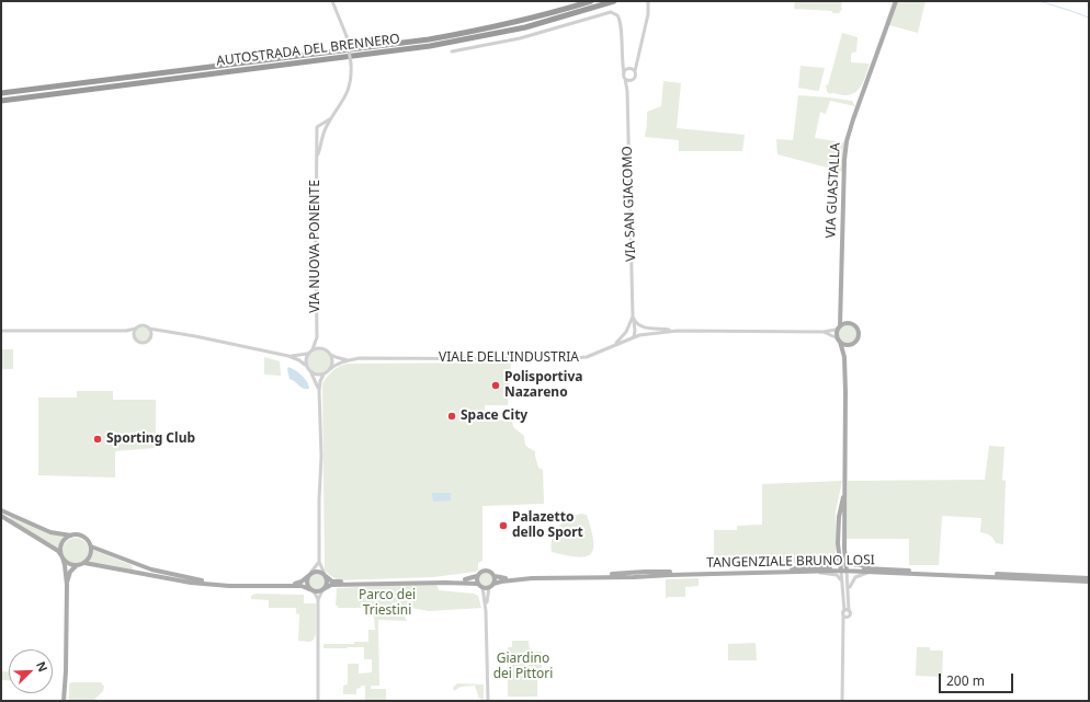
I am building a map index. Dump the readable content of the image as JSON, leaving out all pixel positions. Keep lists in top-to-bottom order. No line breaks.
{"streets":{"highway":["AUTOSTRADA DEL BRENNERO"],"main road":["VIA GUASTALLA","TANGENZIALE BRUNO LOSI"],"street":["VIA SAN GIACOMO","VIA NUOVA PONENTE","VIALE DELL'INDUSTRIA"]},"crossings":[["VIA GUASTALLA","VIALE DELL'INDUSTRIA"],["VIA SAN GIACOMO","VIALE DELL'INDUSTRIA"],["VIA NUOVA PONENTE","VIALE DELL'INDUSTRIA"]],"parks":["Parco dei Triestini","Giardino dei Pittori"],"places":["Polisportiva Nazareno","Space City","Sporting Club","Palazetto dello Sport"],"scale_bar":"200 m","north":"top right"}
